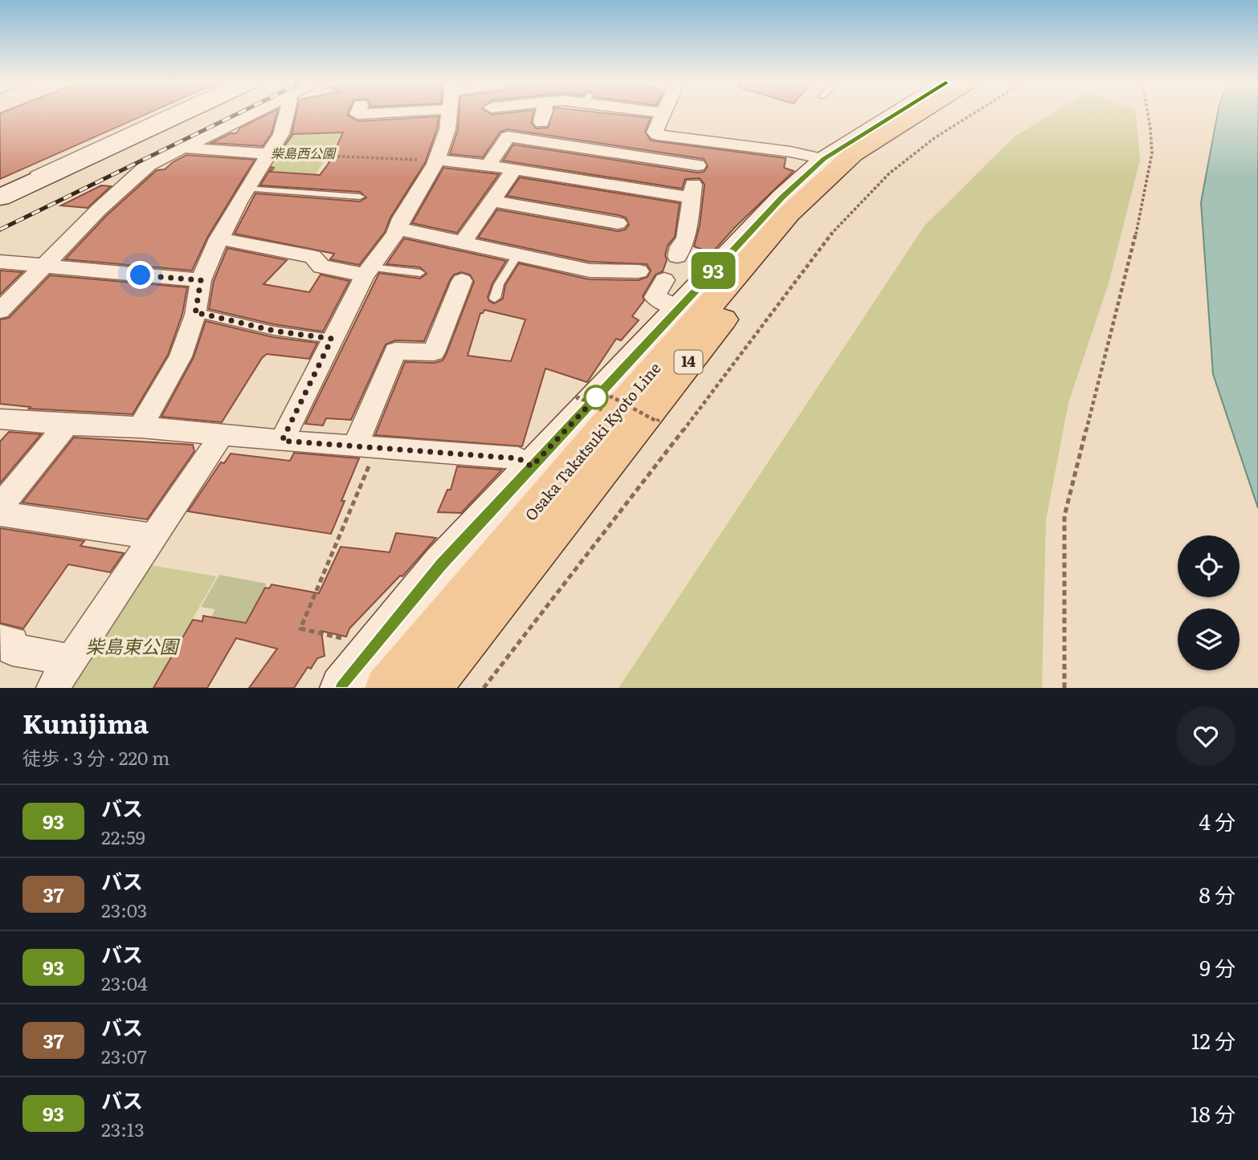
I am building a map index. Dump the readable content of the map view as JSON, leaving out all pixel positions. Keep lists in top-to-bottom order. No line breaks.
{"streets":{"main road":["14","Osaka Takatsuki Kyoto Line"]},"parks":["柴島西公園","柴島東公園"],"lines":["bus line 93"],"page":{"on_map":"93","heading":["Kunijima","徒歩 · 3 分 · 220 m"],"list":[{"mark":"93","name":"バス","note":"22:59","value":"4 分"},{"mark":"37","name":"バス","note":"23:03","value":"8 分"},{"mark":"93","name":"バス","note":"23:04","value":"9 分"},{"mark":"37","name":"バス","note":"23:07","value":"12 分"},{"mark":"93","name":"バス","note":"23:13","value":"18 分"}]}}
